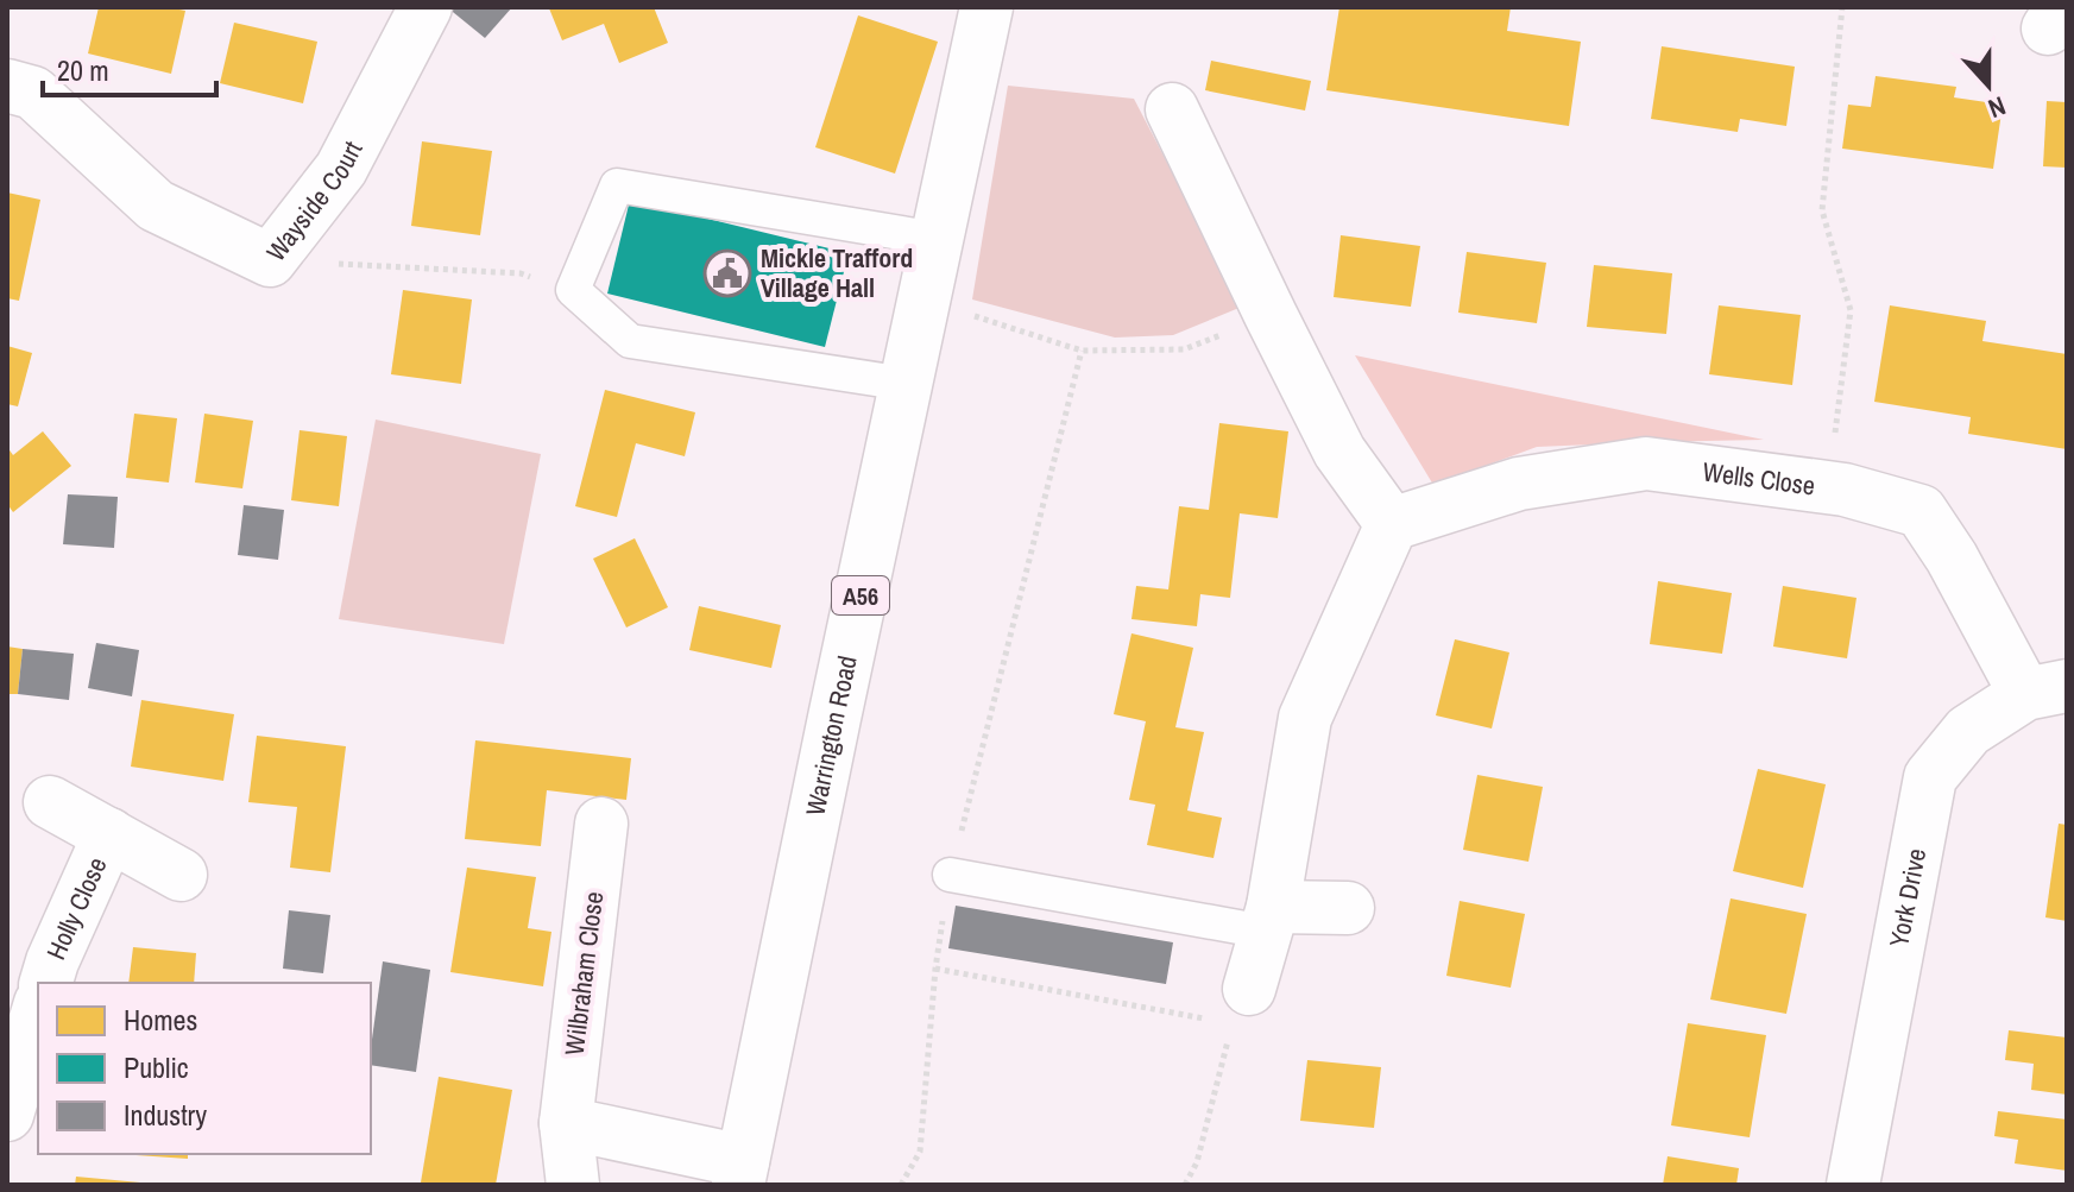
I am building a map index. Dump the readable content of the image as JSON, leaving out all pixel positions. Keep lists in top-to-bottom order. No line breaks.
{"streets":{"street":["Wayside Court","Wells Close","A56","Warrington Road","York Drive","Holly Close","Wilbraham Close"]},"crossings":[["Wells Close","York Drive"]],"places":{"public building":["Mickle Trafford Village Hall"]},"legend":["Homes","Public","Industry"],"scale_bar":"20 m","north":"bottom"}
